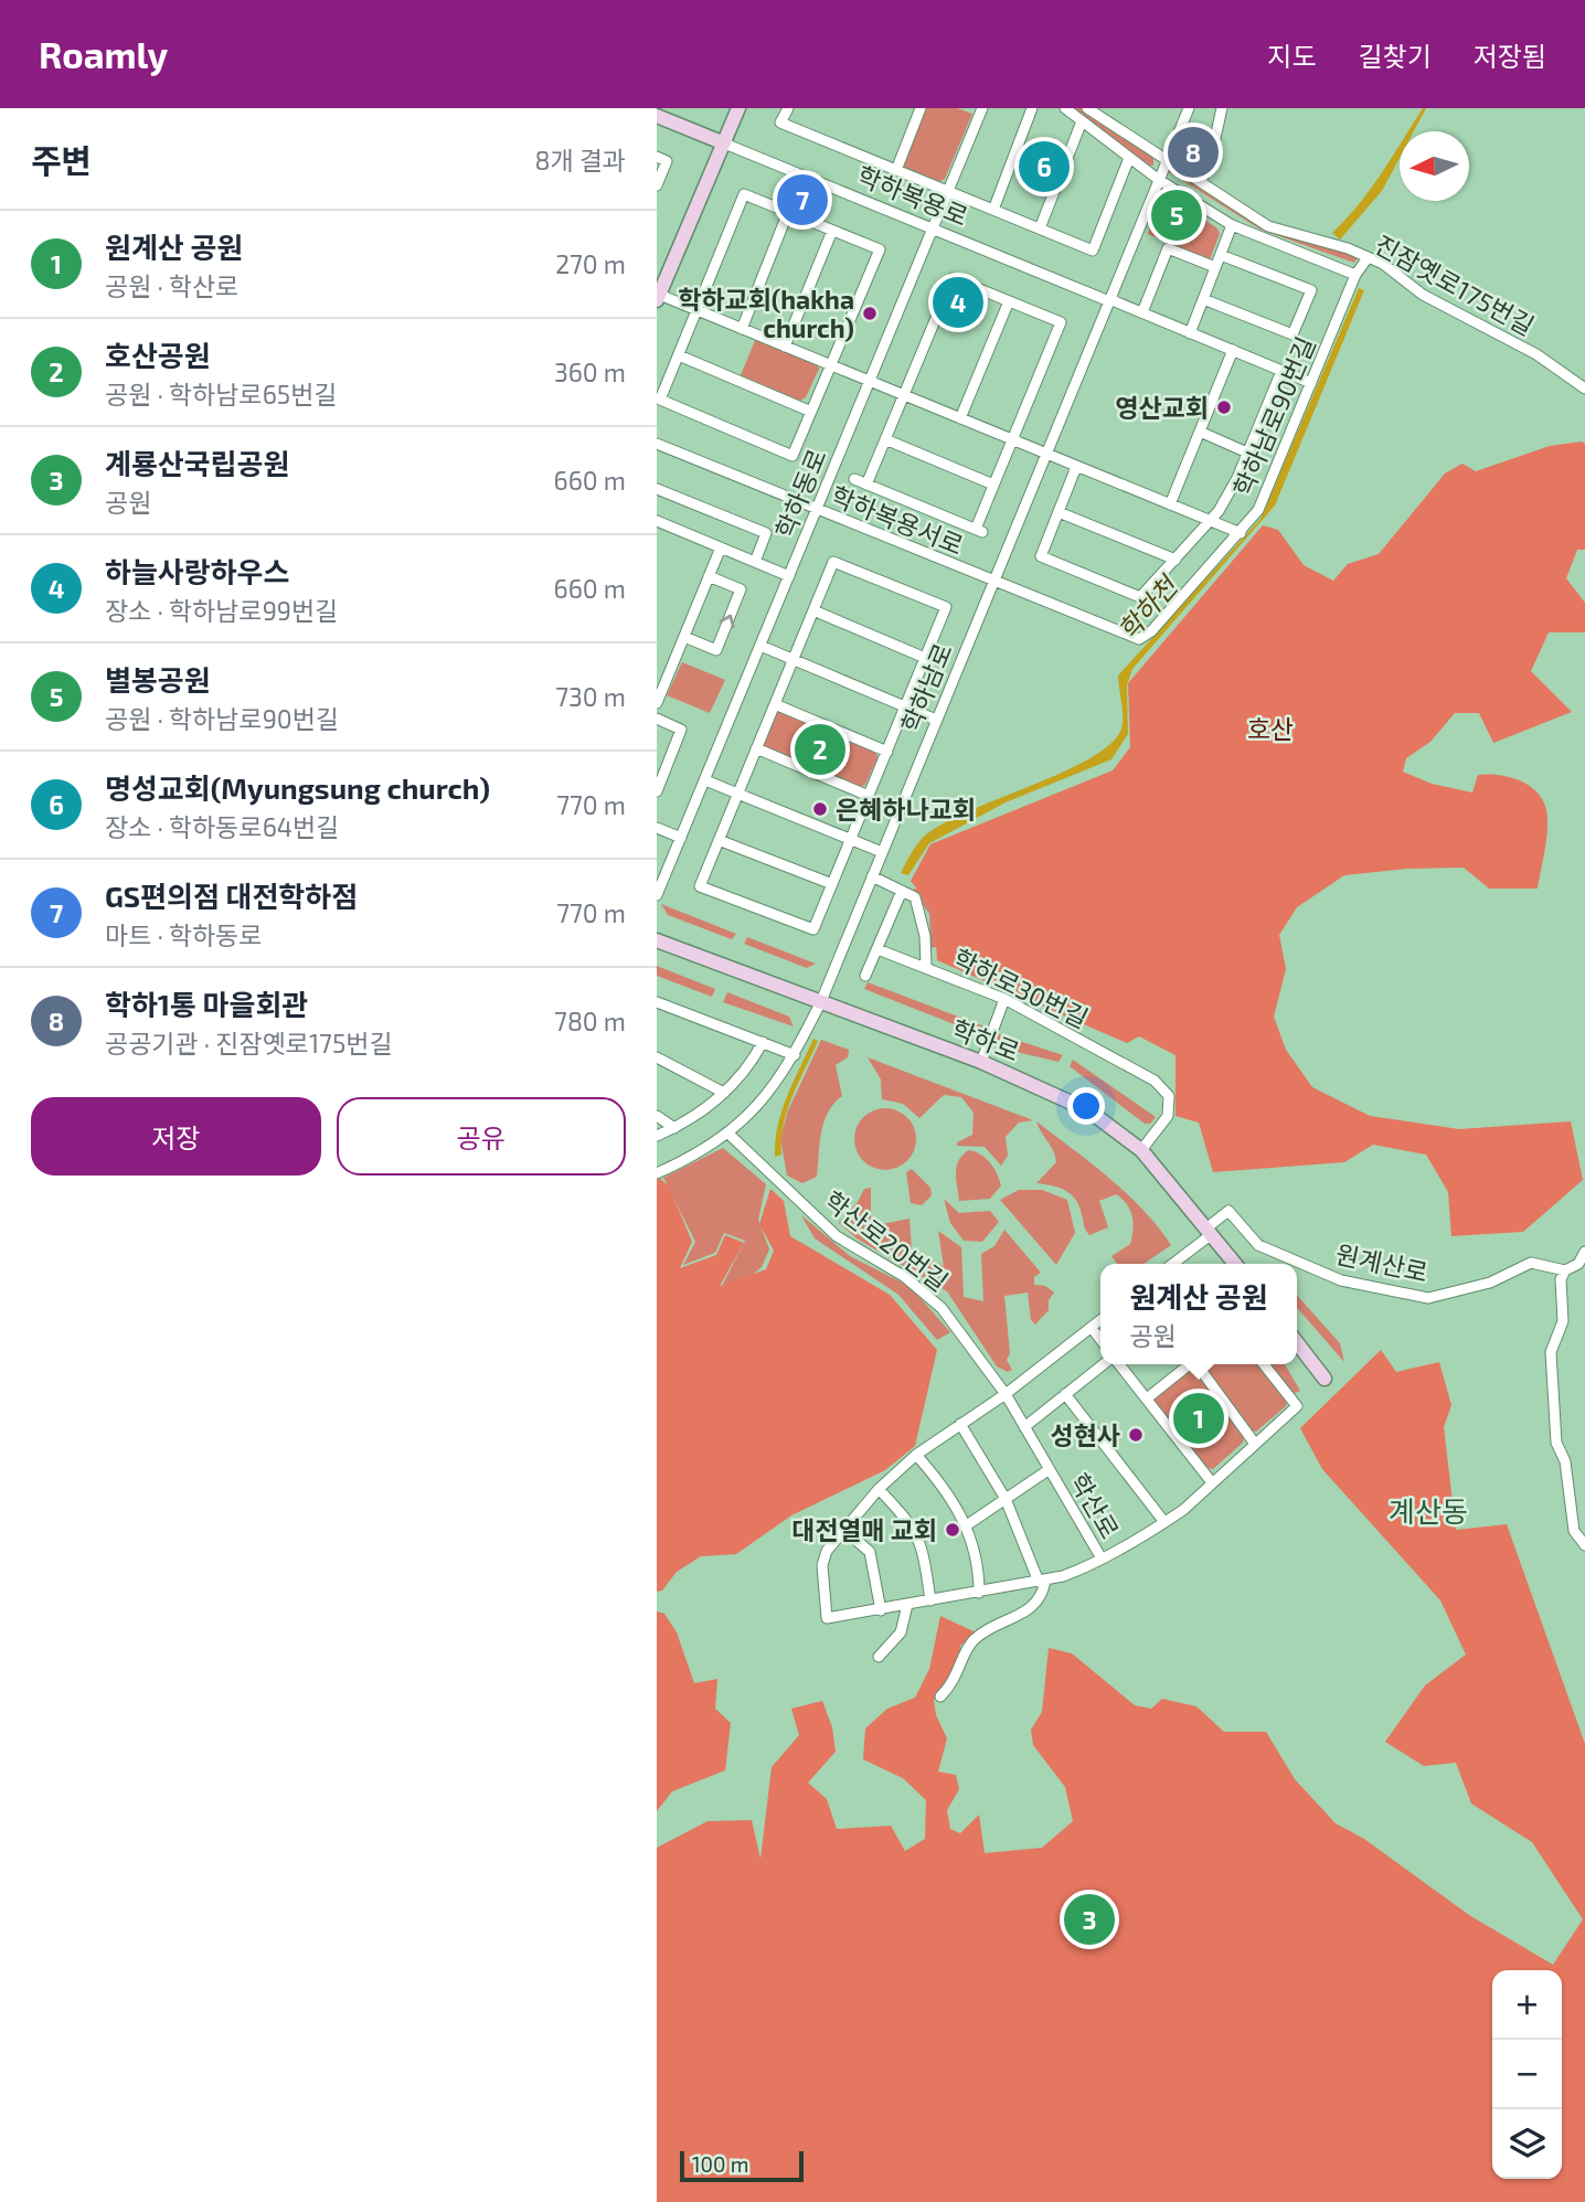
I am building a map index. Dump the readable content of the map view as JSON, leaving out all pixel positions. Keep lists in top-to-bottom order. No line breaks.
{"streets":{"street":["학하복용로","진잠옛로175번길","학하남로90번길","학하동로","학하복용서로","학하남로","학하로30번길","학하로","학산로20번길","원계산로","학산로"]},"crossings":[["학하복용로","학하남로90번길"],["학하복용로","학하동로"],["학하복용로","학하남로"],["진잠옛로175번길","학하남로90번길"],["진잠옛로175번길","학하남로"],["학하남로90번길","학하복용서로"],["학하남로90번길","학하남로"],["학하동로","학하복용서로"],["학하복용서로","학하남로"],["학하남로","학하로"],["학하남로","학산로20번길"],["학하로30번길","학하로"],["학하로","원계산로"],["학산로20번길","학산로"]],"districts":["계산동"],"water":["학하천"],"parks":["호산"],"places":["학하교회(hakha church)","영산교회","은혜하나교회","성현사","대전열매 교회"],"scale_bar":"100 m","north":"left","page":{"header":"Roamly","nav":["지도","길찾기","저장됨"],"heading":["주변","8개 결과"],"pins":["8","6","7","5","4","2","1","3"],"list":[{"mark":"1","name":"원계산 공원","note":"공원 · 학산로","value":"270 m"},{"mark":"2","name":"호산공원","note":"공원 · 학하남로65번길","value":"360 m"},{"mark":"3","name":"계룡산국립공원","note":"공원","value":"660 m"},{"mark":"4","name":"하늘사랑하우스","note":"장소 · 학하남로99번길","value":"660 m"},{"mark":"5","name":"별봉공원","note":"공원 · 학하남로90번길","value":"730 m"},{"mark":"6","name":"명성교회(Myungsung church)","note":"장소 · 학하동로64번길","value":"770 m"},{"mark":"7","name":"GS편의점 대전학하점","note":"마트 · 학하동로","value":"770 m"},{"mark":"8","name":"학하1통 마을회관","note":"공공기관 · 진잠옛로175번길","value":"780 m"}],"buttons":["저장","공유"],"popup":["원계산 공원","공원"],"map_buttons":["+","−"],"scale":"100 m"}}
